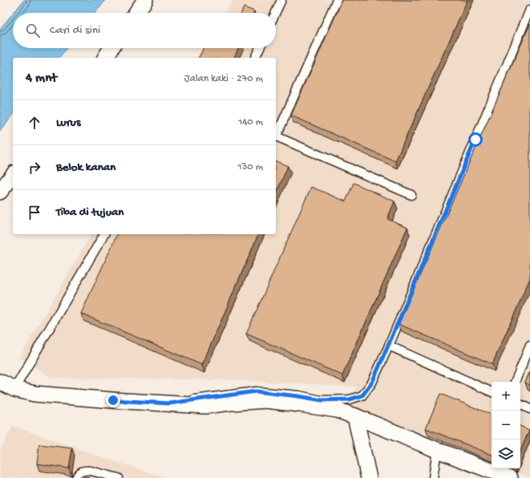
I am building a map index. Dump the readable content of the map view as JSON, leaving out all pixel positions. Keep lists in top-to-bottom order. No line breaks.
{"page":{"search":"Cari di sini","heading":["4 mnt","Jalan kaki · 270 m"],"list":[["Lurus","140 m"],["Belok kanan","130 m"],"Tiba di tujuan"],"map_buttons":["+","−"]}}
